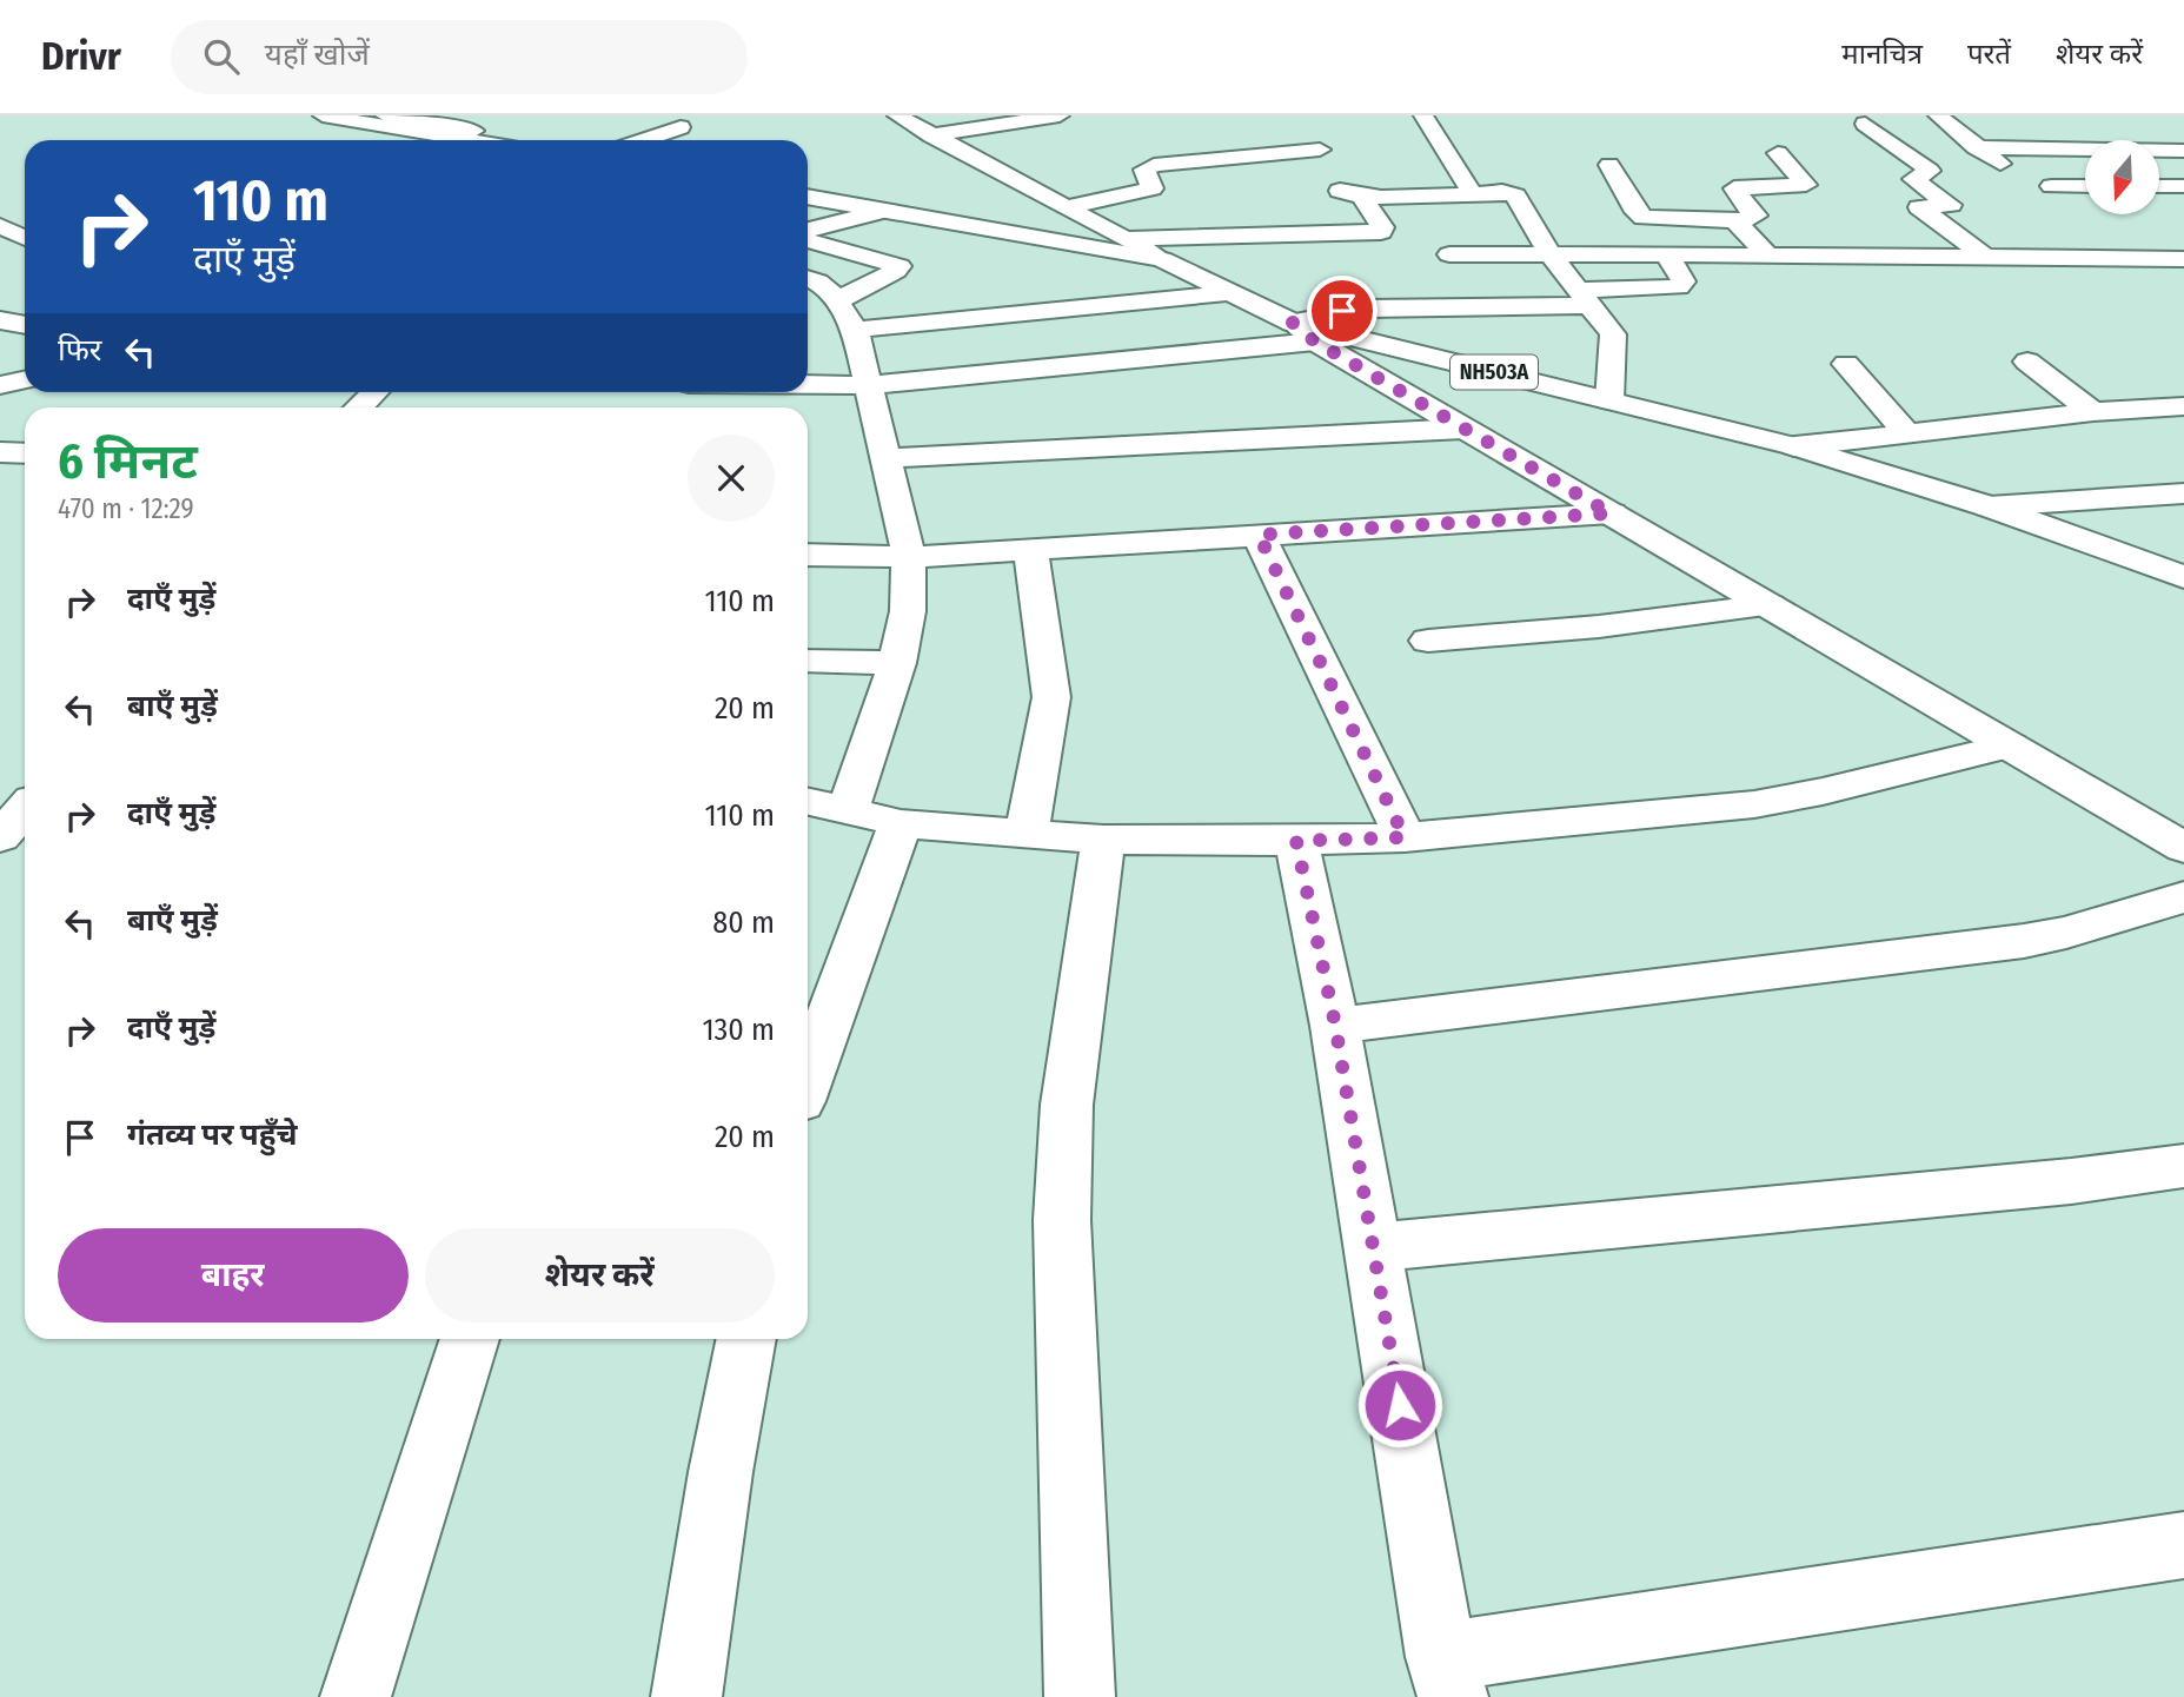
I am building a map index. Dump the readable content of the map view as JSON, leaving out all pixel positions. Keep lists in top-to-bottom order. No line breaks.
{"streets":{"main road":["NH503A"]},"north":"bottom","page":{"header":"Drivr","search":"यहाँ खोजें","nav":["मानचित्र","परतें","शेयर करें"],"turn":["110 m","दाएँ मुड़ें"],"then":"फिर","heading":["6 मिनट","470 m · 12:29"],"list":[{"name":"दाएँ मुड़ें","value":"110 m"},{"name":"बाएँ मुड़ें","value":"20 m"},{"name":"दाएँ मुड़ें","value":"110 m"},{"name":"बाएँ मुड़ें","value":"80 m"},{"name":"दाएँ मुड़ें","value":"130 m"},{"name":"गंतव्य पर पहुँचे","value":"20 m"}],"buttons":["बाहर","शेयर करें"]}}
